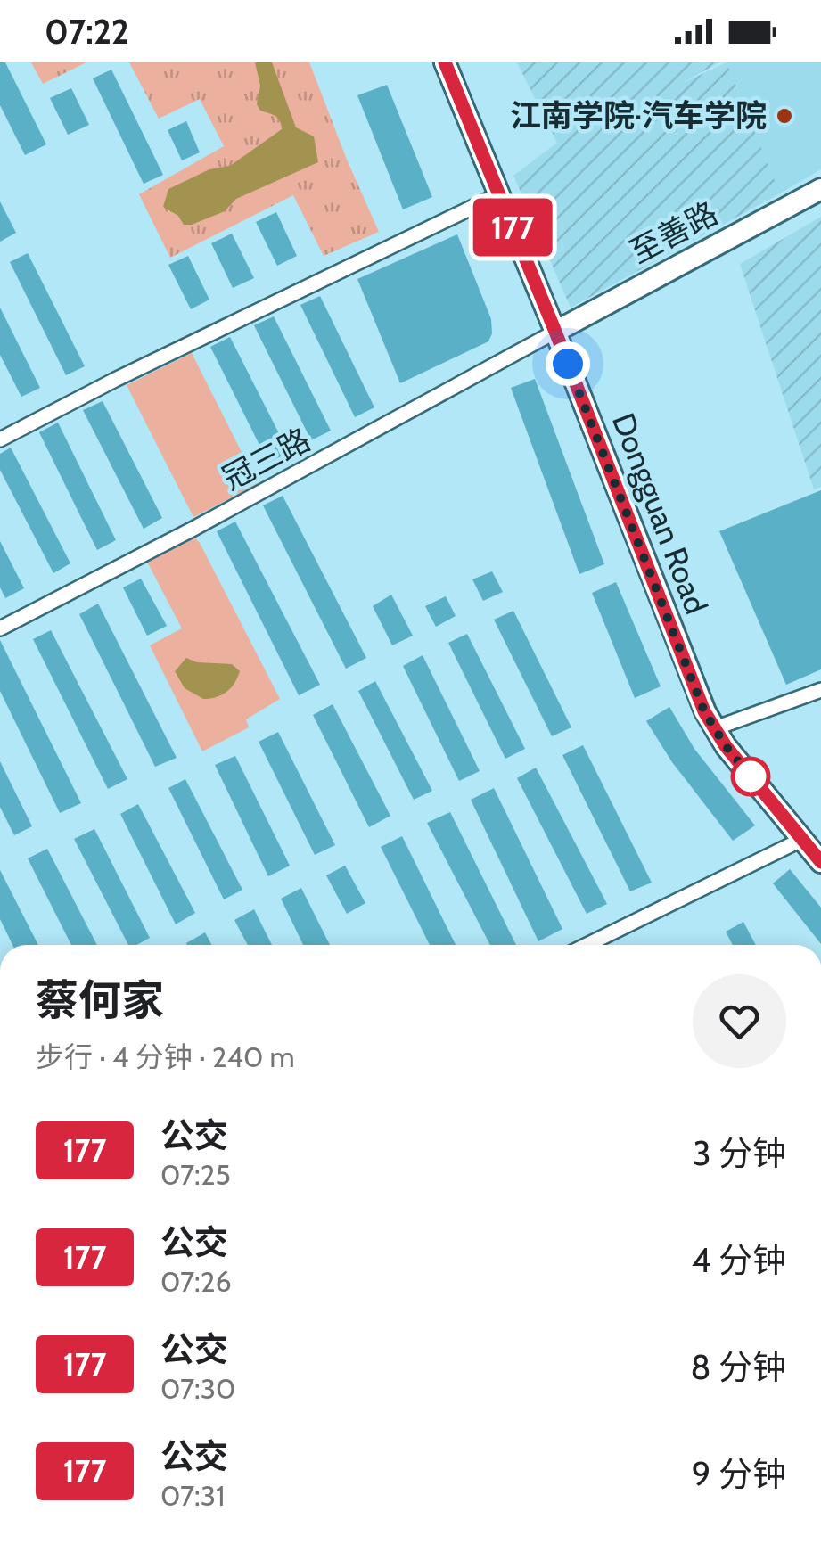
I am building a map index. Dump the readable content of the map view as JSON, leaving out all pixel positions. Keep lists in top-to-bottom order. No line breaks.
{"streets":{"main road":["至善路","Dongguan Road"],"street":["冠三路"]},"crossings":[["至善路","冠三路"],["至善路","Dongguan Road"],["冠三路","Dongguan Road"]],"places":["江南学院·汽车学院"],"lines":["bus line 177"],"page":{"status":"07:22","on_map":"177","heading":["蔡何家","步行 · 4 分钟 · 240 m"],"list":[{"mark":"177","name":"公交","note":"07:25","value":"3 分钟"},{"mark":"177","name":"公交","note":"07:26","value":"4 分钟"},{"mark":"177","name":"公交","note":"07:30","value":"8 分钟"},{"mark":"177","name":"公交","note":"07:31","value":"9 分钟"}]}}
